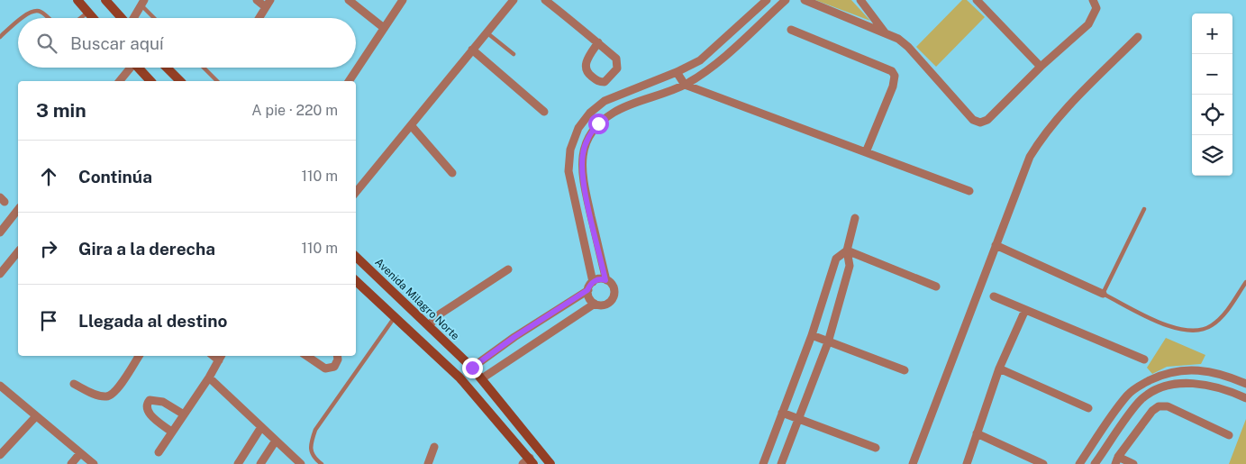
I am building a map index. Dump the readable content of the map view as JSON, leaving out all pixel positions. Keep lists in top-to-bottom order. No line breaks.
{"streets":{"main road":["Avenida Milagro Norte"]},"page":{"map_buttons":["+","−"],"search":"Buscar aquí","heading":["3 min","A pie · 220 m"],"list":[["Continúa","110 m"],["Gira a la derecha","110 m"],"Llegada al destino"]}}
